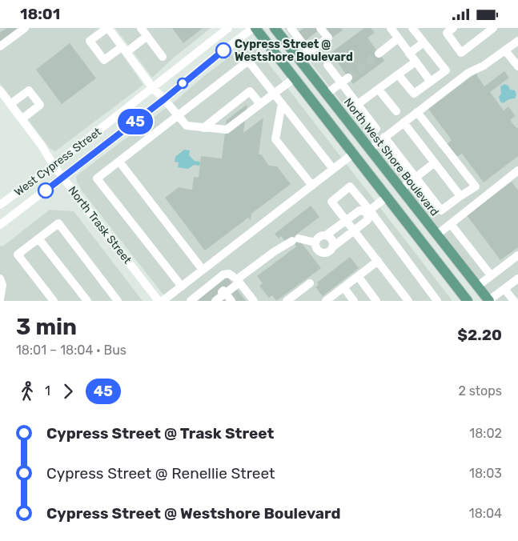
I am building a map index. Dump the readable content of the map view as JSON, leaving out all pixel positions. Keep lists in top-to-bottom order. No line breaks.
{"streets":{"main road":["North West Shore Boulevard"],"street":["West Cypress Street","North Trask Street"]},"crossings":[["West Cypress Street","North Trask Street"]],"places":["Cypress Street @ Westshore Boulevard"],"lines":["bus line 45"],"page":{"status":"18:01","on_map":"45","heading":["3 min","18:01 – 18:04 · Bus","$2.20"],"legs":["1","45","2 stops"],"list":[{"name":"Cypress Street @ Trask Street","value":"18:02"},{"name":"Cypress Street @ Renellie Street","value":"18:03"},{"name":"Cypress Street @ Westshore Boulevard","value":"18:04"}]}}
